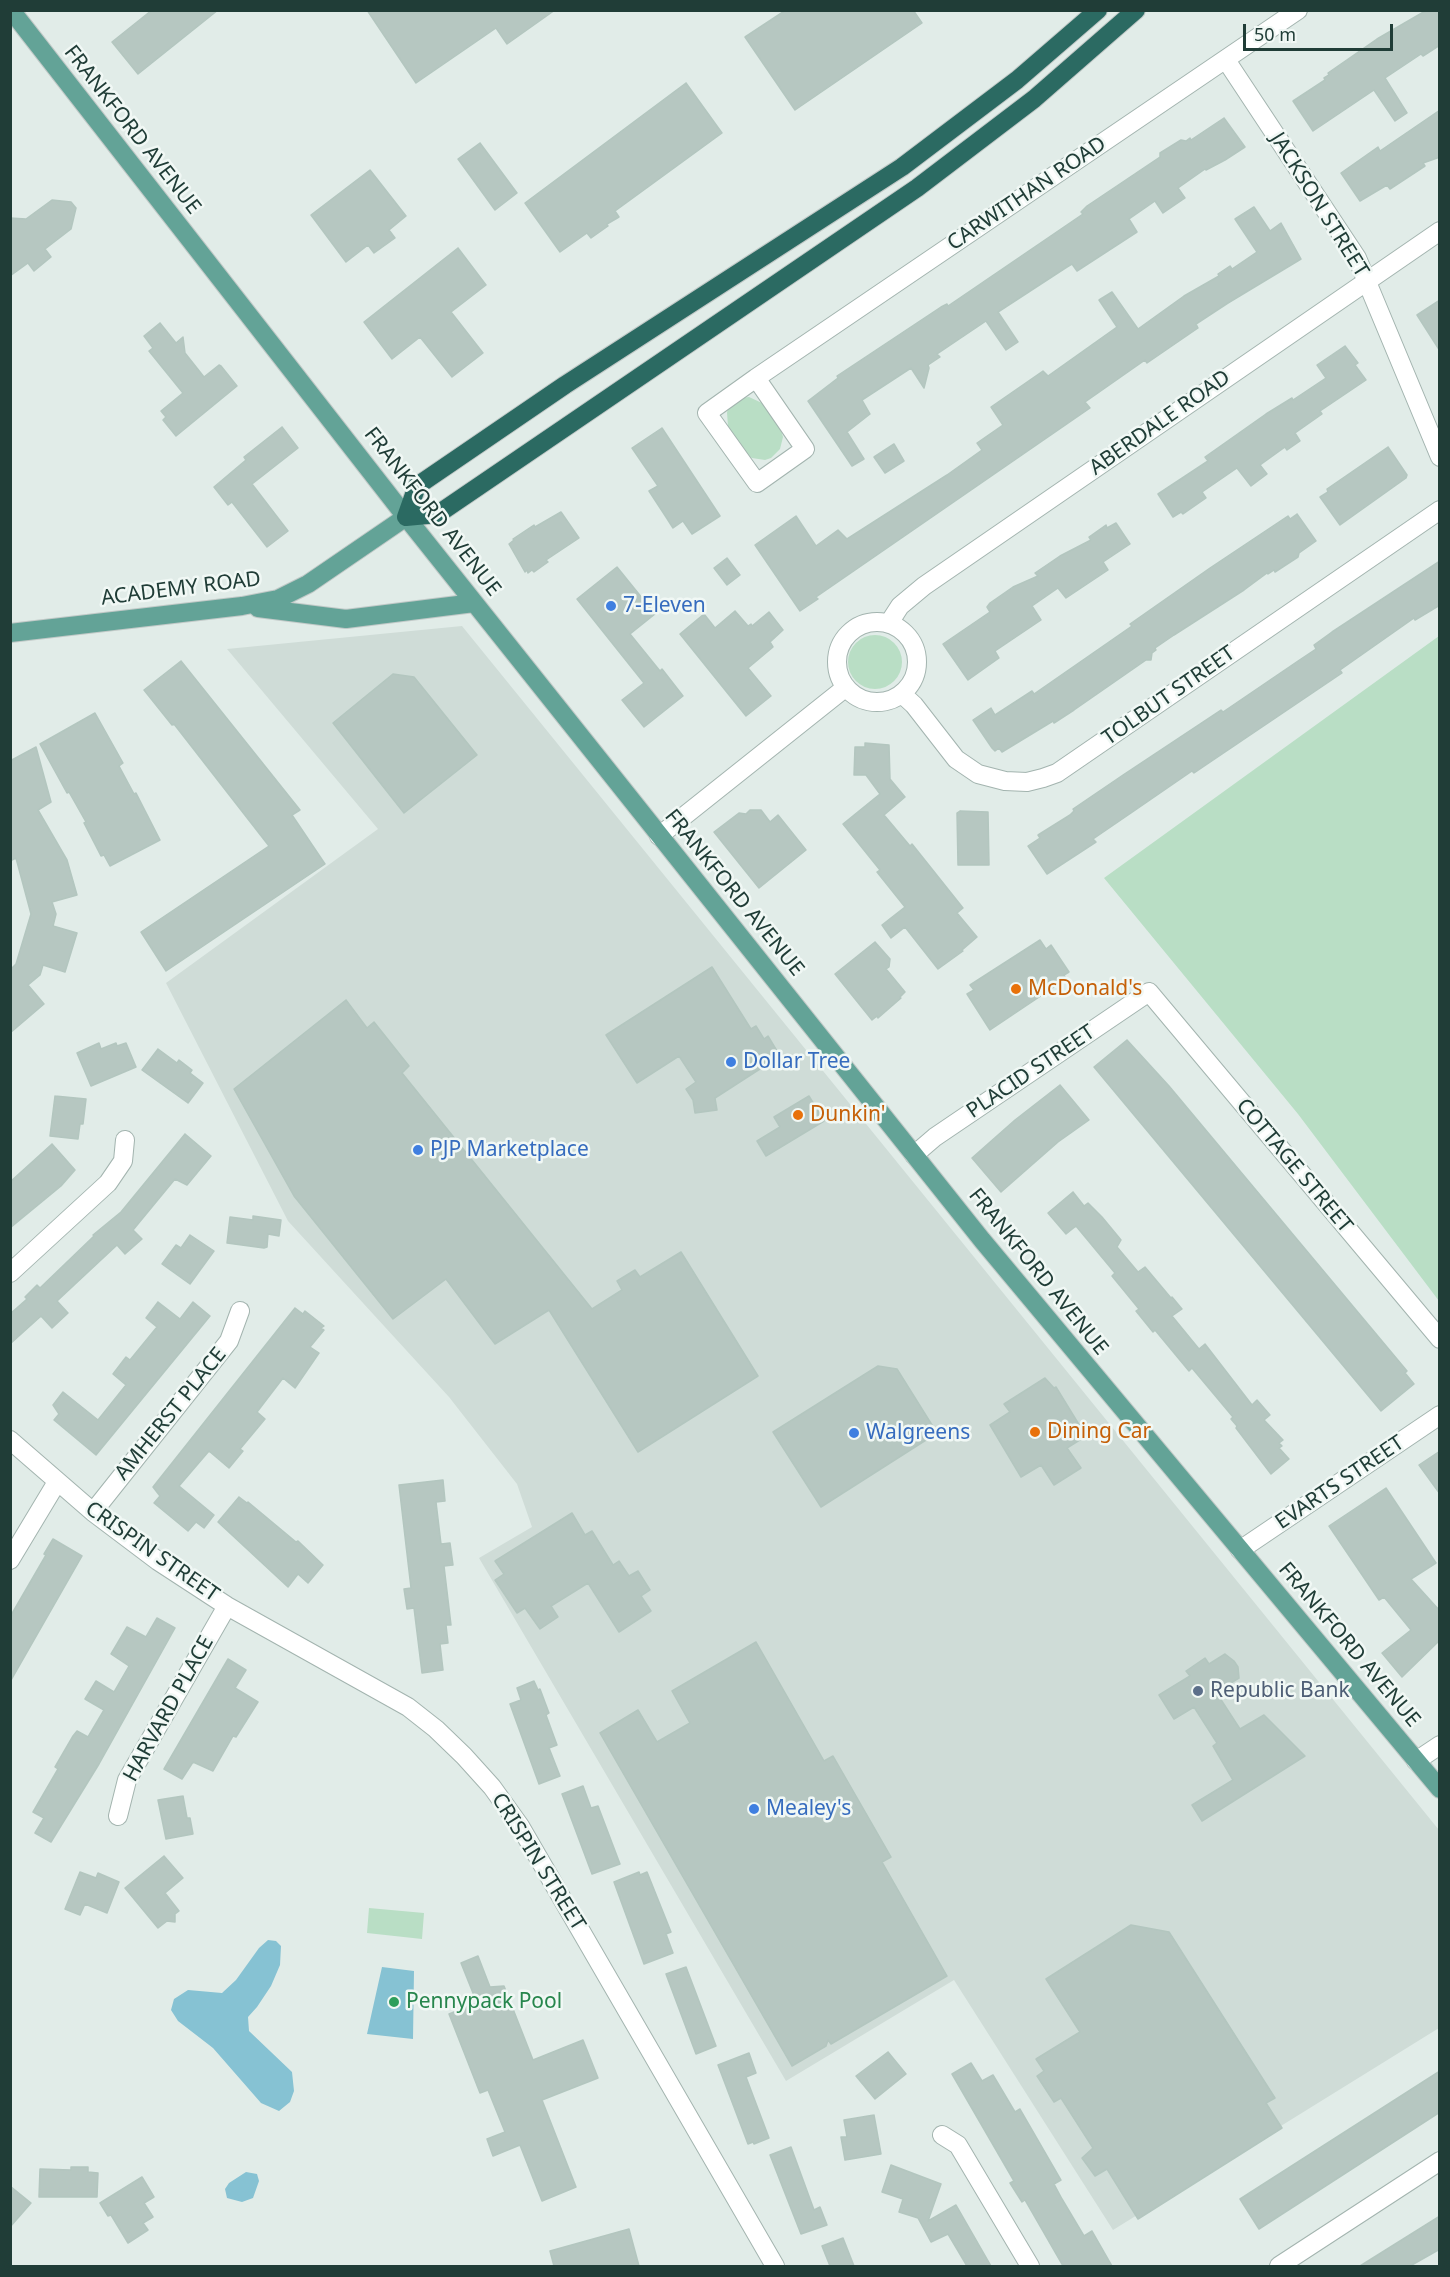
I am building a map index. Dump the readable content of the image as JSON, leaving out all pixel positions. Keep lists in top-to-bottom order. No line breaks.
{"streets":{"main road":["FRANKFORD AVENUE","ACADEMY ROAD"],"street":["CARWITHAN ROAD","JACKSON STREET","ABERDALE ROAD","TOLBUT STREET","PLACID STREET","COTTAGE STREET","AMHERST PLACE","EVARTS STREET","CRISPIN STREET","HARVARD PLACE"]},"crossings":[["FRANKFORD AVENUE","ACADEMY ROAD"],["FRANKFORD AVENUE","PLACID STREET"],["FRANKFORD AVENUE","EVARTS STREET"],["CARWITHAN ROAD","JACKSON STREET"],["JACKSON STREET","ABERDALE ROAD"],["ABERDALE ROAD","TOLBUT STREET"],["PLACID STREET","COTTAGE STREET"],["AMHERST PLACE","CRISPIN STREET"],["CRISPIN STREET","HARVARD PLACE"]],"places":["7-Eleven","McDonald's","Dollar Tree","Dunkin'","PJP Marketplace","Dining Car","Walgreens","Republic Bank","Mealey's","Pennypack Pool"],"scale_bar":"50 m"}
